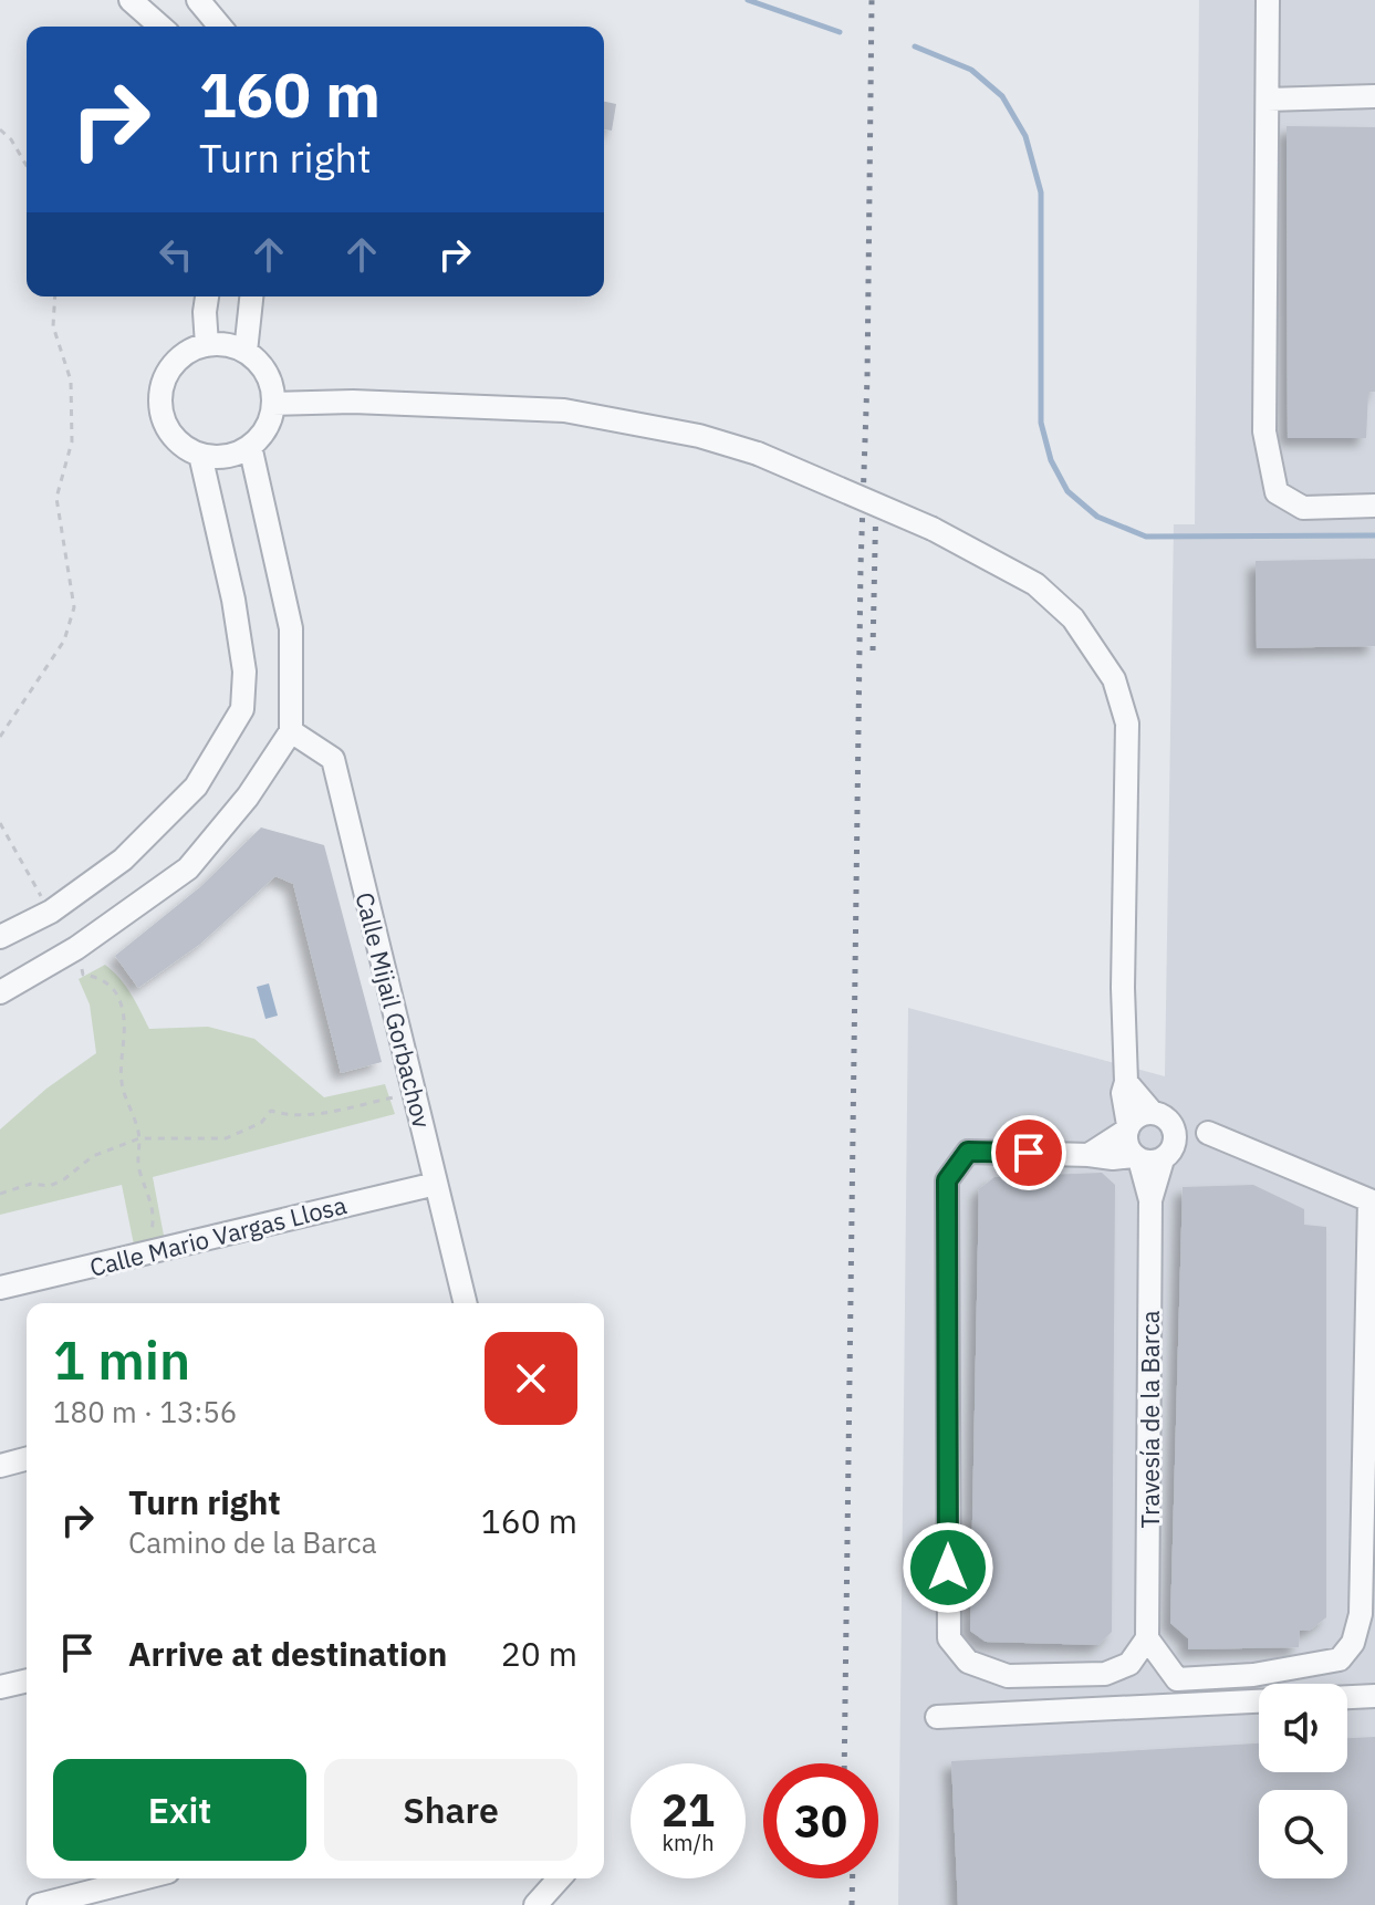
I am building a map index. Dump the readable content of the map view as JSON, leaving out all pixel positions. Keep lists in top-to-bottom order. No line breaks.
{"streets":{"street":["Calle Mijail Gorbachov","Calle Mario Vargas Llosa","Travesía de la Barca"]},"crossings":[["Calle Mijail Gorbachov","Calle Mario Vargas Llosa"]],"page":{"turn":["160 m","Turn right"],"heading":["1 min","180 m · 13:56"],"list":[{"name":"Turn right","note":"Camino de la Barca","value":"160 m"},{"name":"Arrive at destination","value":"20 m"}],"buttons":["Exit","Share"],"speed":"21 km/h","limit":"30"}}
